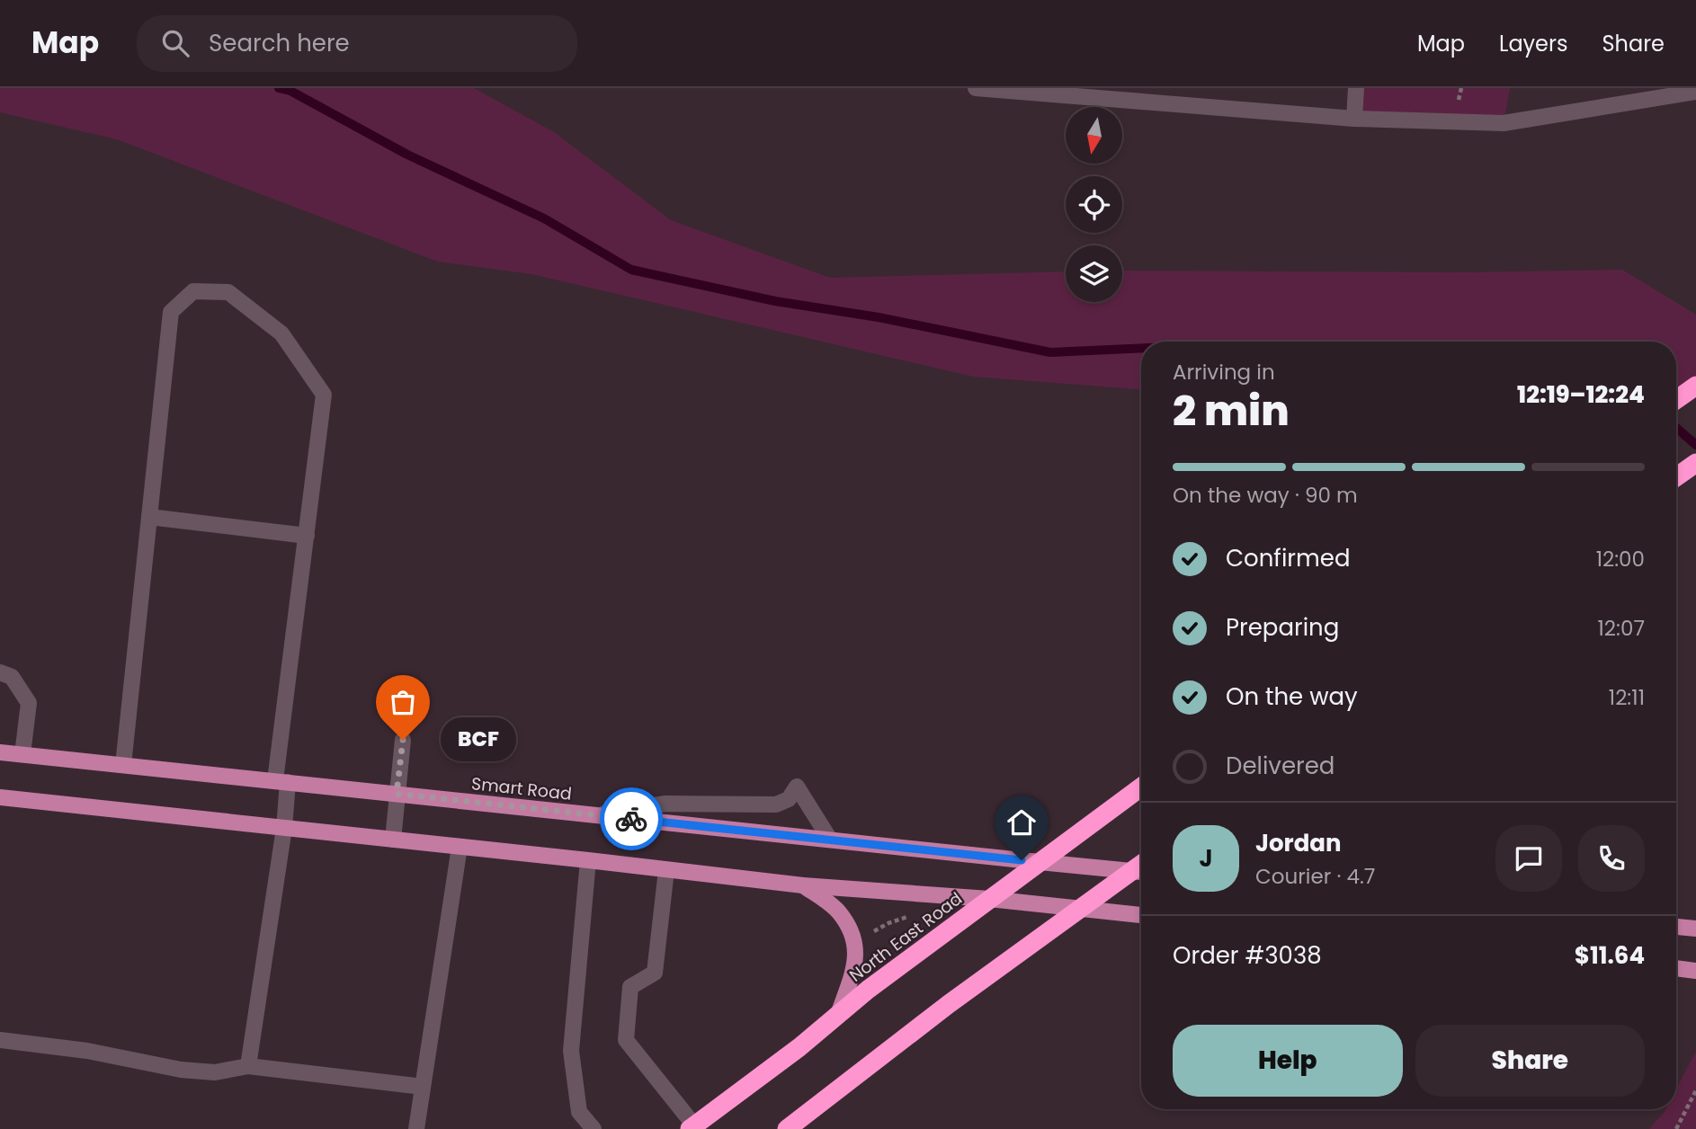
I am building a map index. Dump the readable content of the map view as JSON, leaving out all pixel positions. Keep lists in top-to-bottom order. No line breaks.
{"streets":{"highway":["North East Road"],"main road":["Smart Road"]},"crossings":[["Smart Road","North East Road"]],"places":["BCF"],"north":"bottom","page":{"header":"Map","search":"Search here","nav":["Map","Layers","Share"],"heading":["2 min","Arriving in","12:19–12:24"],"panel":["Jordan","Courier · 4.7","Order #3038","$11.64"],"bar":"On the way · 90 m","list":[["Confirmed","12:00"],["Preparing","12:07"],["On the way","12:11"],"Delivered"],"bubble":"BCF","round":"J","buttons":["Help","Share"]}}
